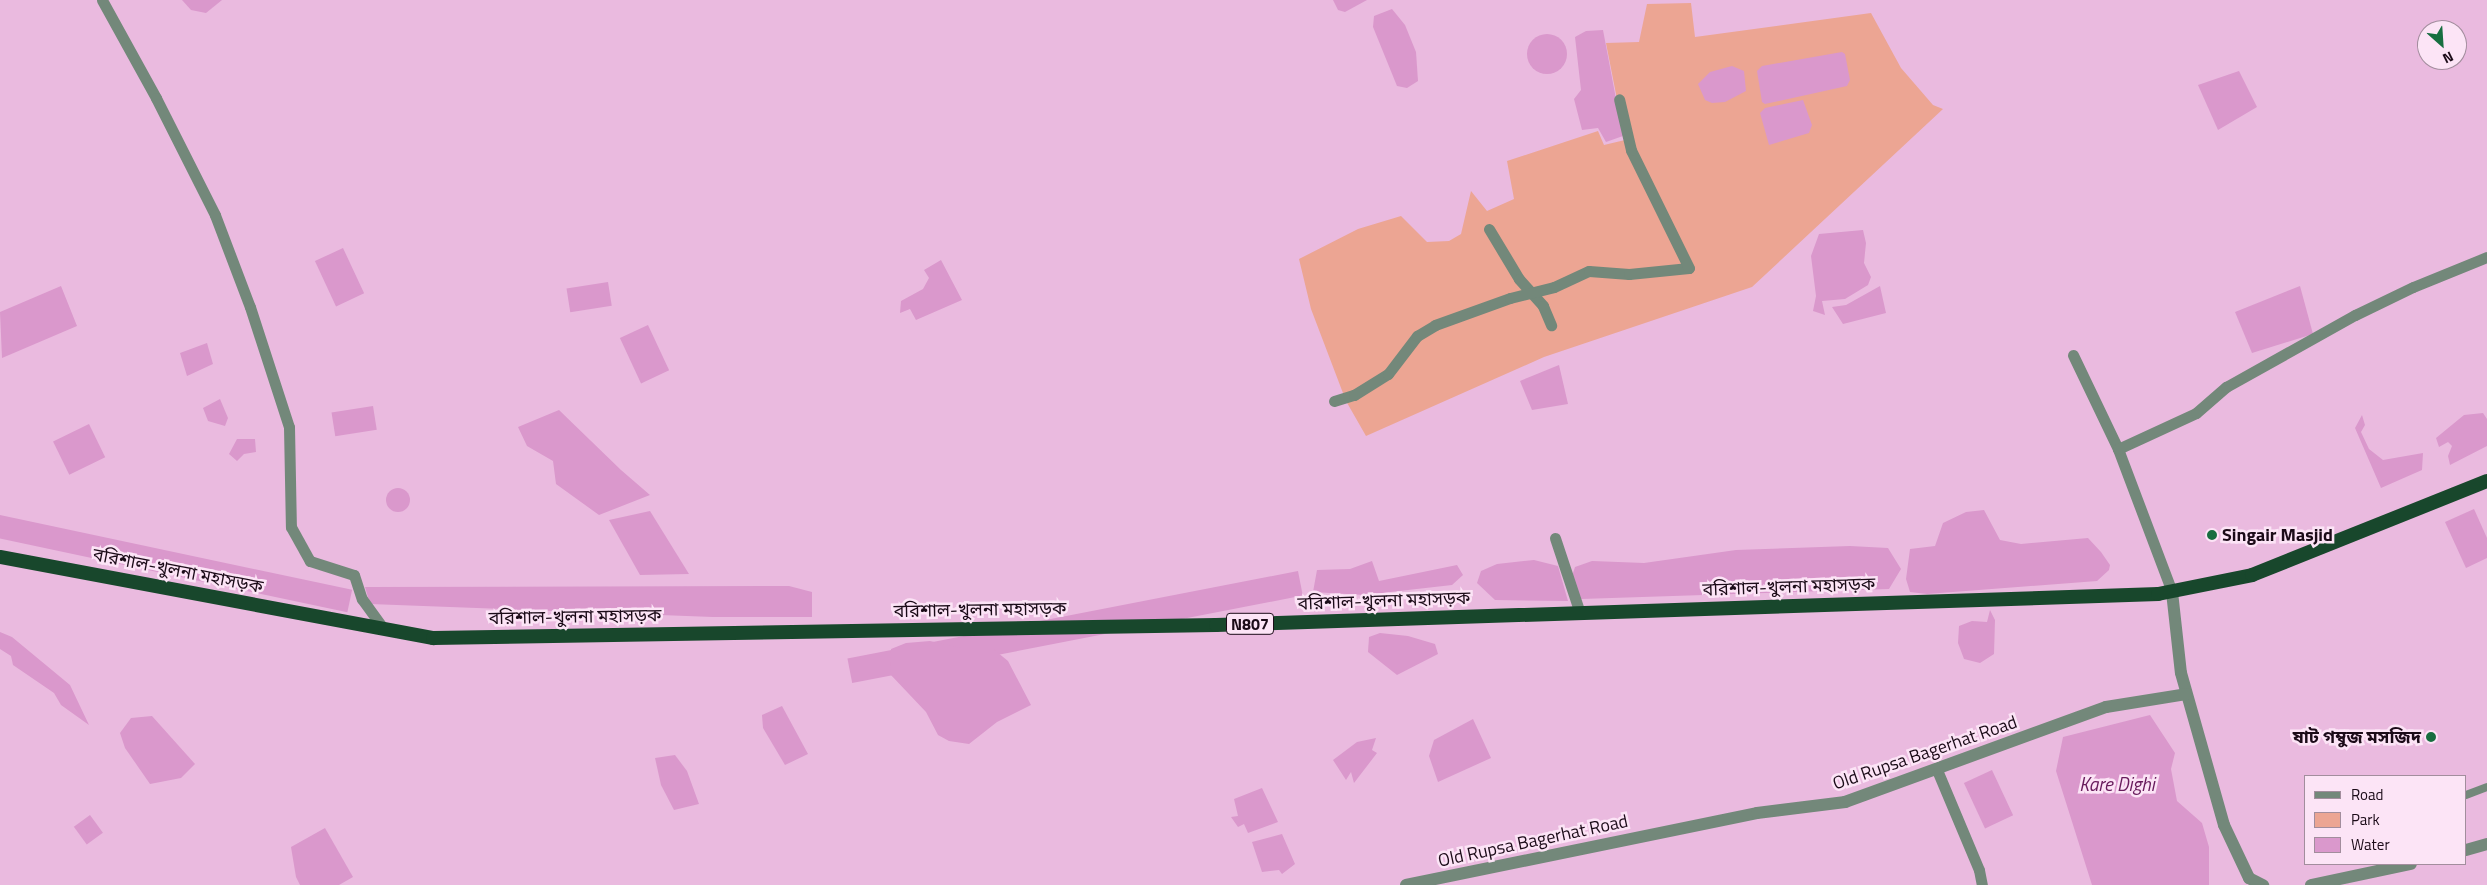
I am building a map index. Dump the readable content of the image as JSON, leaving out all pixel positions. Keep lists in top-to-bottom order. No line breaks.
{"streets":{"highway":["বরিশাল-খুলনা মহাসড়ক","N807"],"street":["Old Rupsa Bagerhat Road"]},"water":["Kare Dighi"],"places":["Singair Masjid","ষাট গম্বুজ মসজিদ"],"legend":["Road","Park","Water"],"north":"bottom right"}
